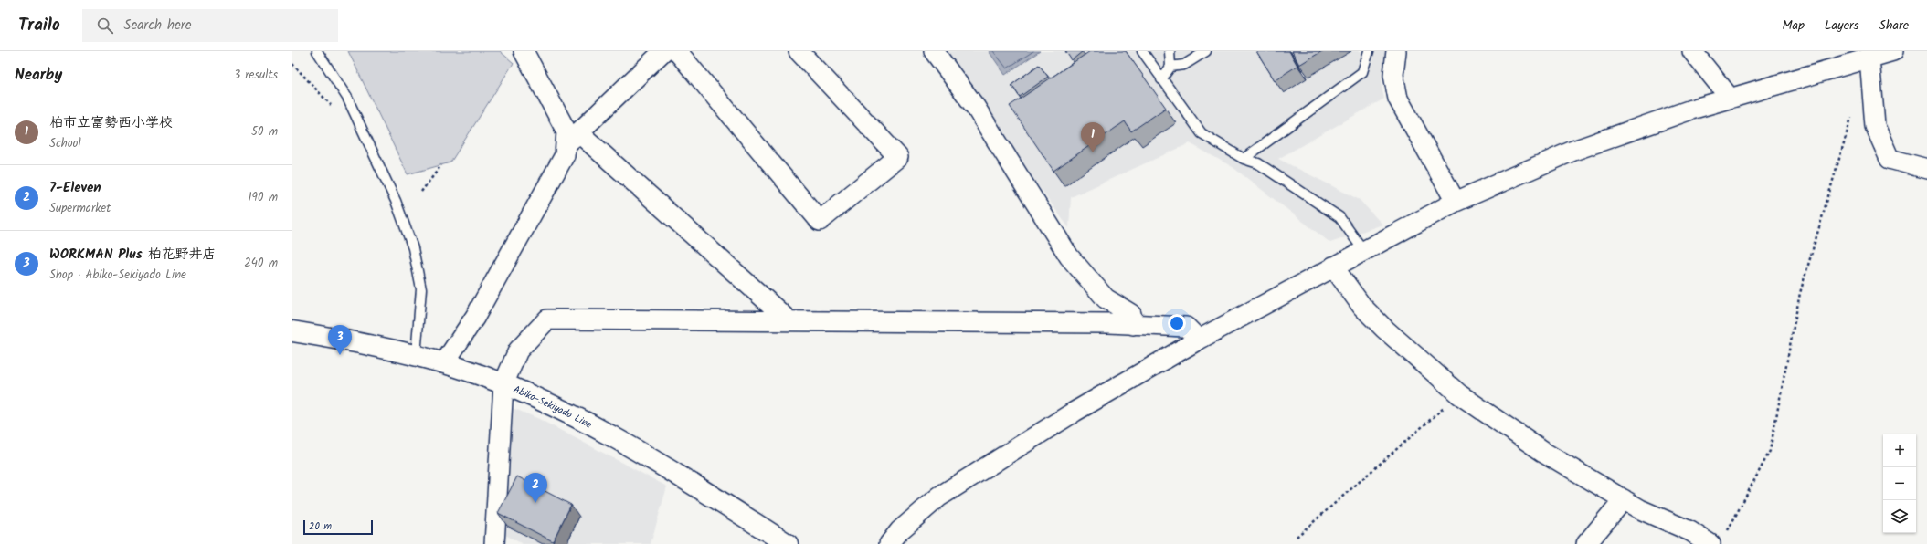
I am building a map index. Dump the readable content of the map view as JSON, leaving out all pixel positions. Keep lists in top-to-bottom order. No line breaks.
{"streets":{"main road":["Abiko-Sekiyado Line"]},"scale_bar":"20 m","page":{"header":"Trailo","search":"Search here","nav":["Map","Layers","Share"],"heading":["Nearby","3 results"],"list":[{"mark":"1","name":"柏市立富勢西小学校","note":"School","value":"50 m"},{"mark":"2","name":"7-Eleven","note":"Supermarket","value":"190 m"},{"mark":"3","name":"WORKMAN Plus 柏花野井店","note":"Shop · Abiko-Sekiyado Line","value":"240 m"}],"pins":["1","3","2"],"map_buttons":["+","−"],"scale":"20 m"}}
